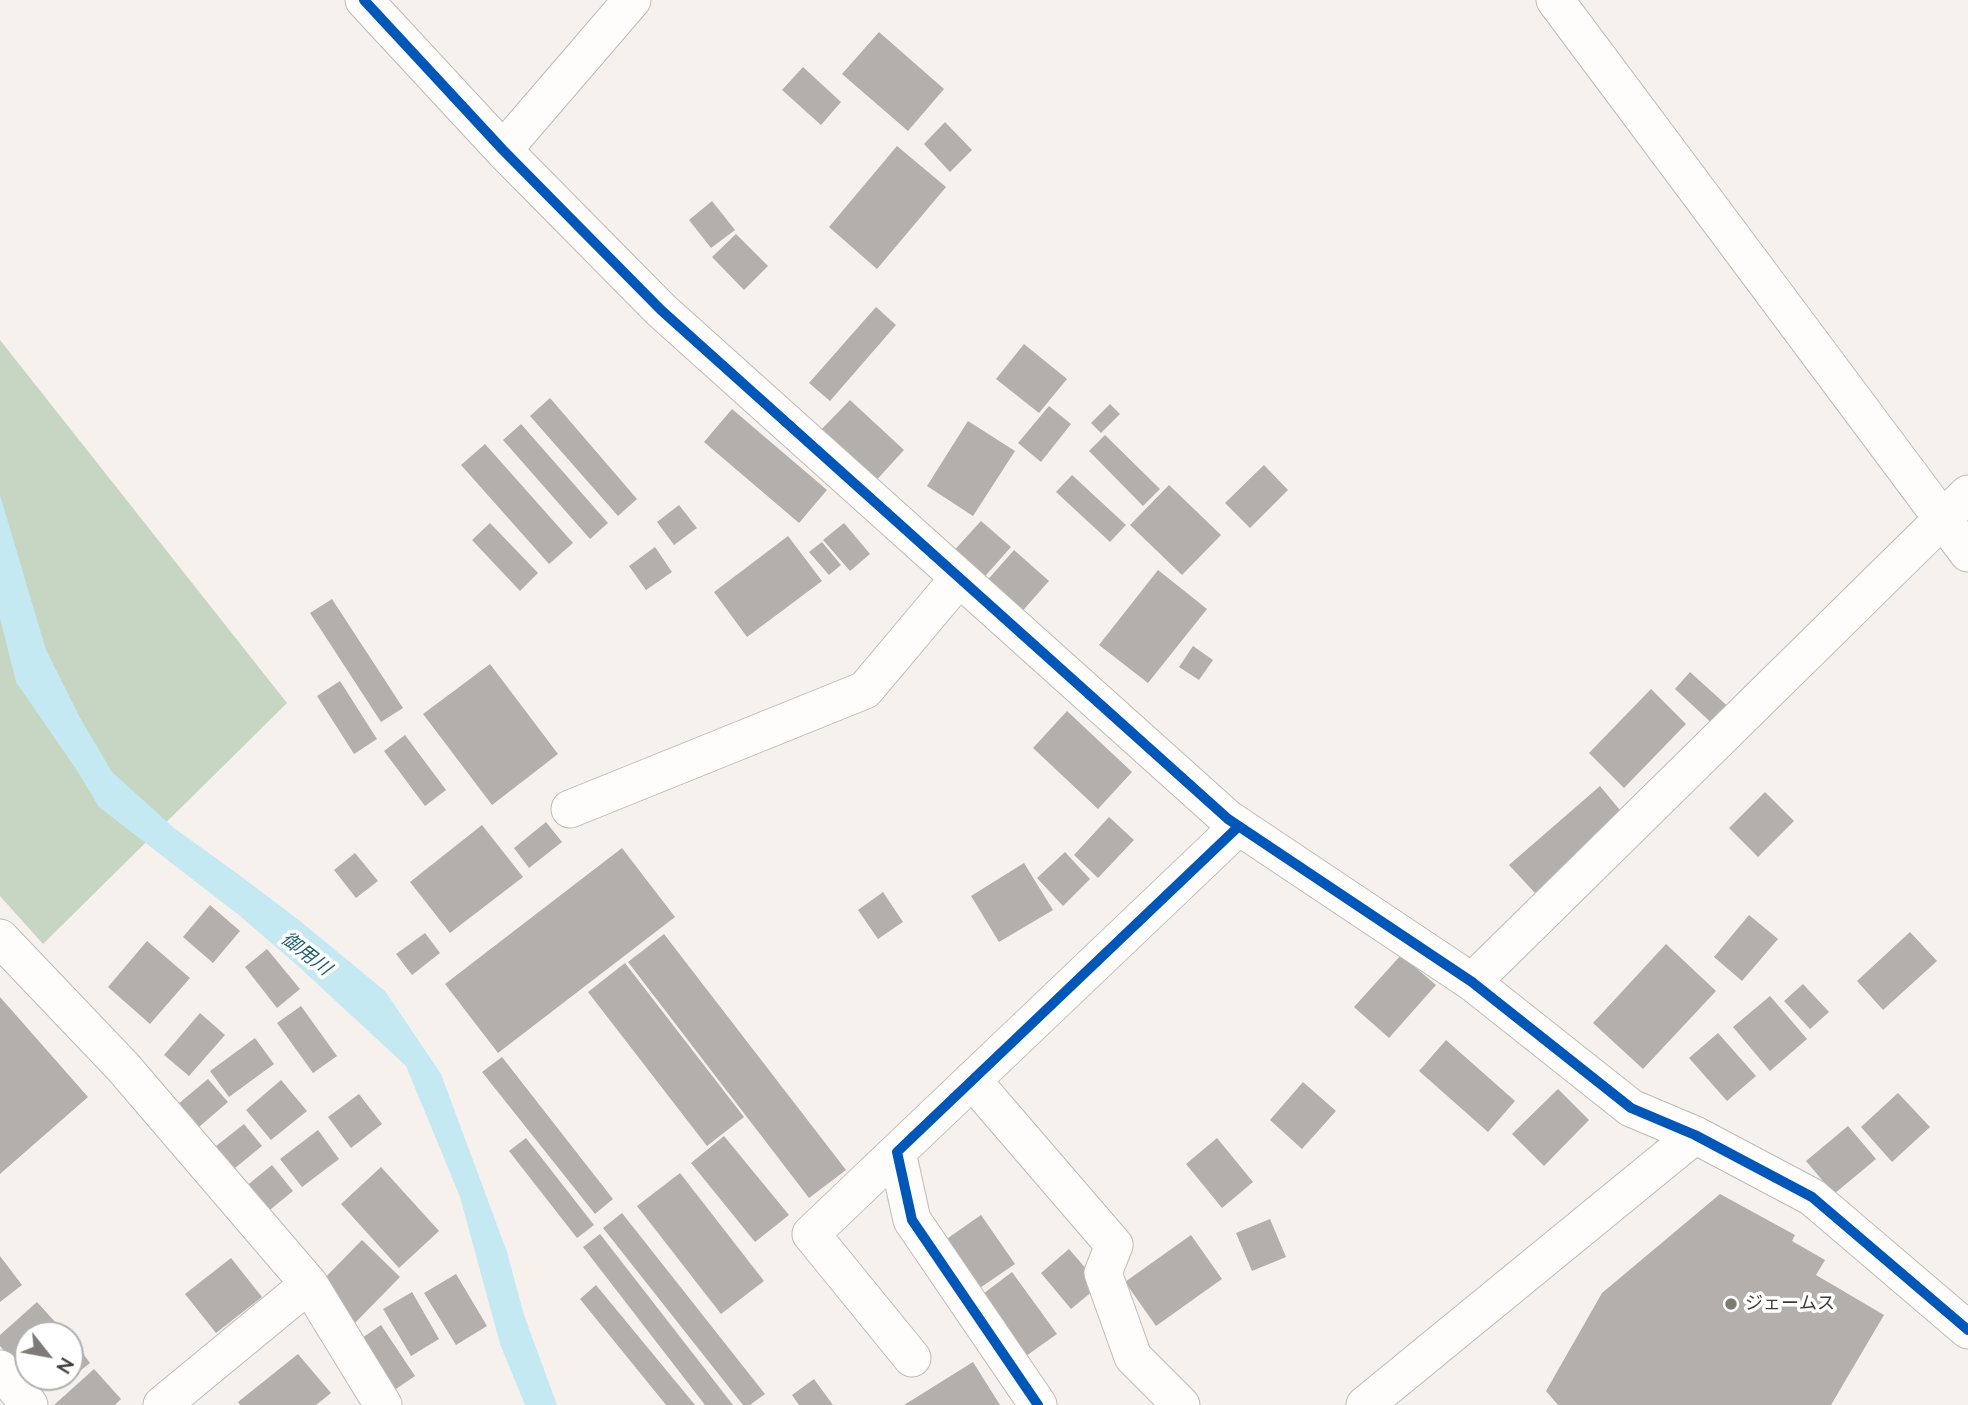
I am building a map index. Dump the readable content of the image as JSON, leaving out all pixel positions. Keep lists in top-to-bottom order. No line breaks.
{"water":["御用川"],"places":["ジェームス"],"north":"bottom right"}
